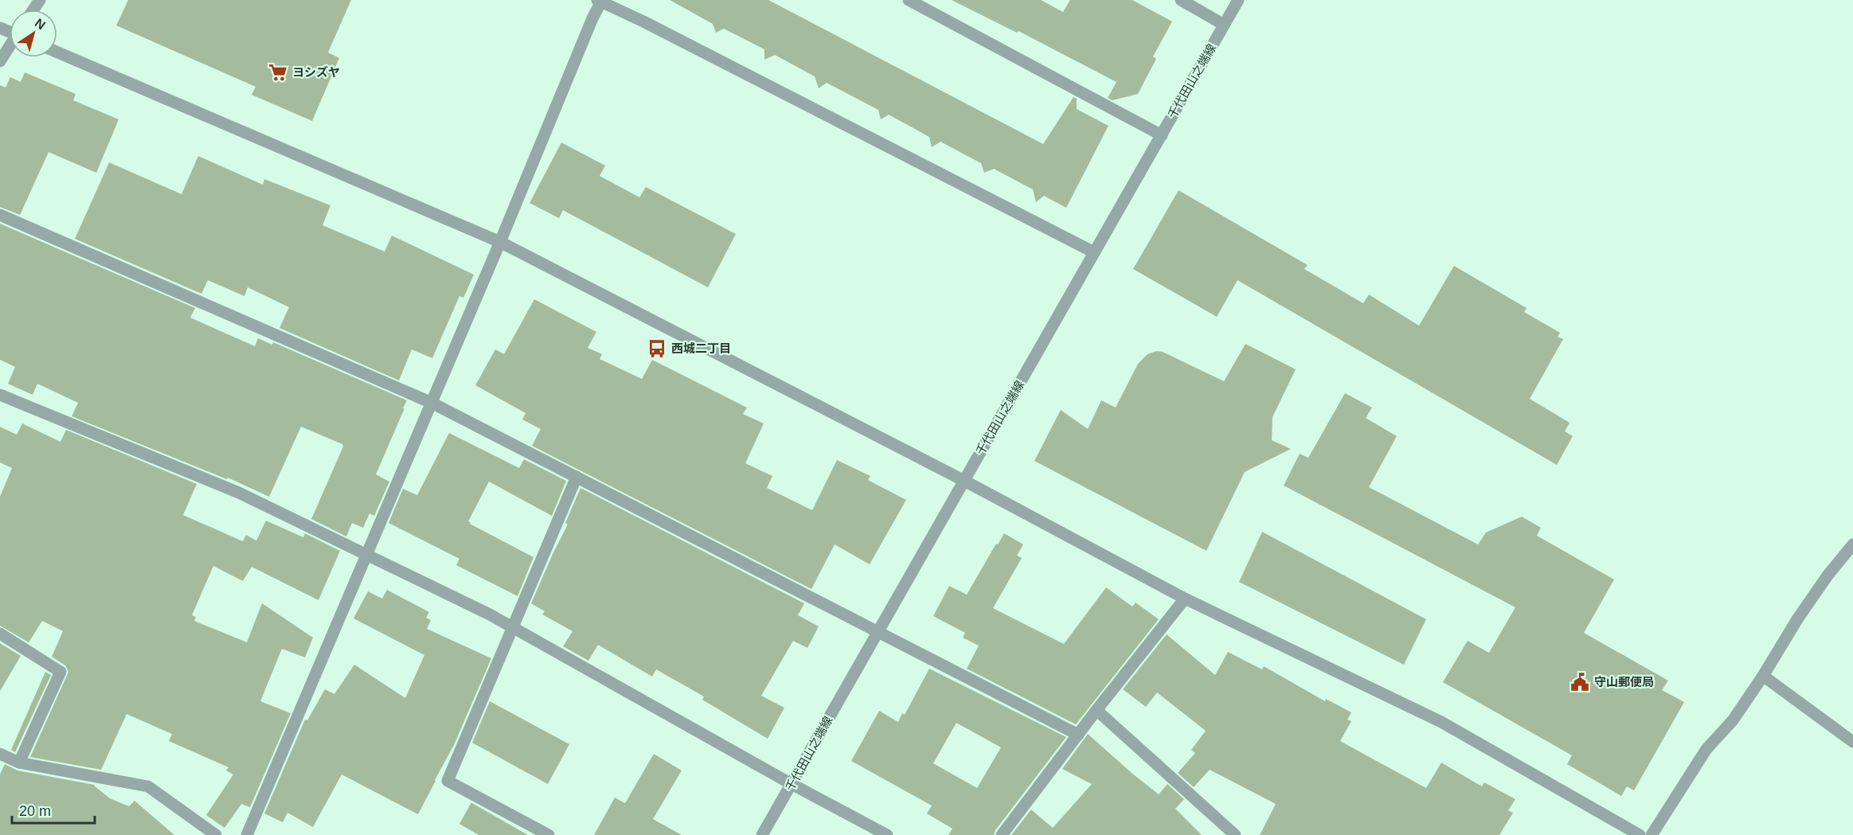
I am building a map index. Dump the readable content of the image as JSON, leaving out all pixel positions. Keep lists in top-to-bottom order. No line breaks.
{"streets":{"street":["千代田山之端線"]},"places":{"supermarket":["ヨシズヤ"],"bus stop":["西城二丁目"],"public building":["守山郵便局"]},"scale_bar":"20 m","north":"top right"}
